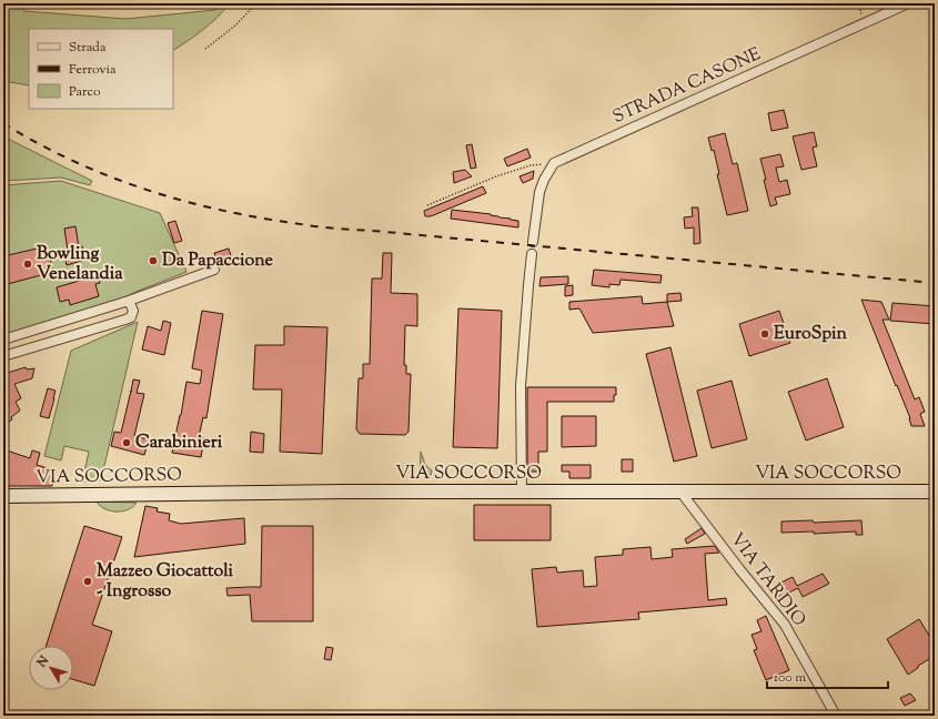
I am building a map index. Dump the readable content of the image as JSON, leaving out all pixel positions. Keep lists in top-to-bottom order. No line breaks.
{"streets":{"main road":["VIA SOCCORSO"],"street":["STRADA CASONE","VIA TARDIO"]},"crossings":[["VIA SOCCORSO","VIA TARDIO"]],"places":["Da Papaccione","Bowling Venelandia","EuroSpin","Carabinieri","Mazzeo Giocattoli - Ingrosso"],"legend":["Strada","Ferrovia","Parco"],"scale_bar":"100 m","north":"top left"}
